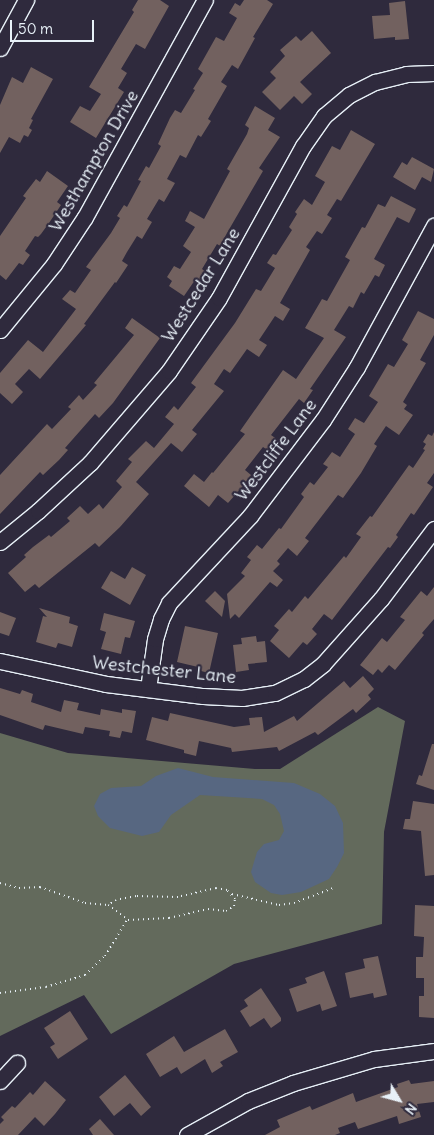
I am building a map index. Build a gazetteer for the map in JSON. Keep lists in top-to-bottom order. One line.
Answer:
{"streets":{"street":["Westhampton Drive","Westcedar Lane","Westcliffe Lane","Westchester Lane"]},"crossings":[["Westcliffe Lane","Westchester Lane"]],"scale_bar":"50 m","north":"bottom right"}
